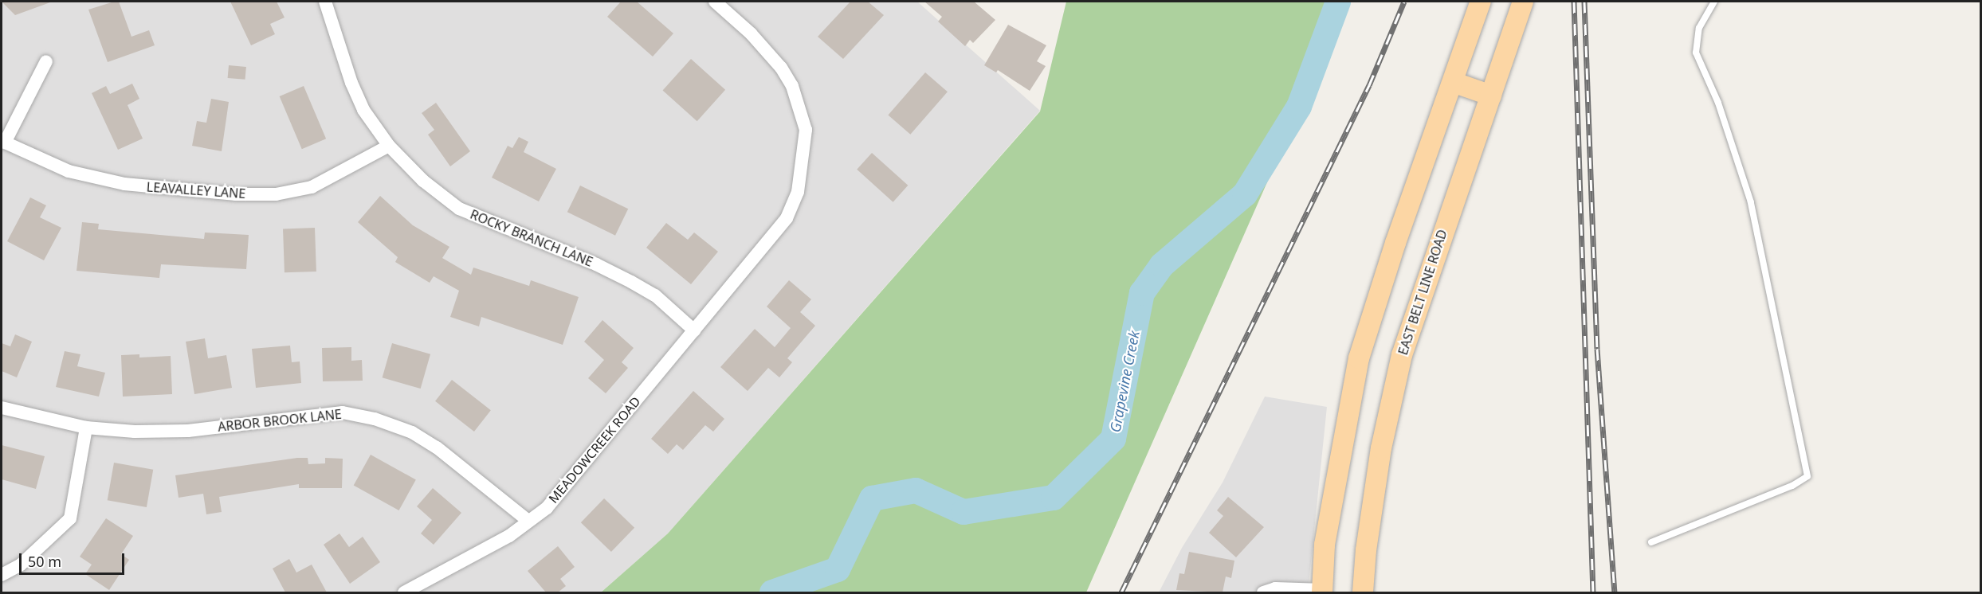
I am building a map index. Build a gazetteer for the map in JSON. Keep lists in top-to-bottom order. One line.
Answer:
{"streets":{"main road":["EAST BELT LINE ROAD"],"street":["LEAVALLEY LANE","ROCKY BRANCH LANE","ARBOR BROOK LANE","MEADOWCREEK ROAD"]},"crossings":[["LEAVALLEY LANE","ROCKY BRANCH LANE"],["ROCKY BRANCH LANE","MEADOWCREEK ROAD"],["ARBOR BROOK LANE","MEADOWCREEK ROAD"]],"water":["Grapevine Creek"],"scale_bar":"50 m"}
